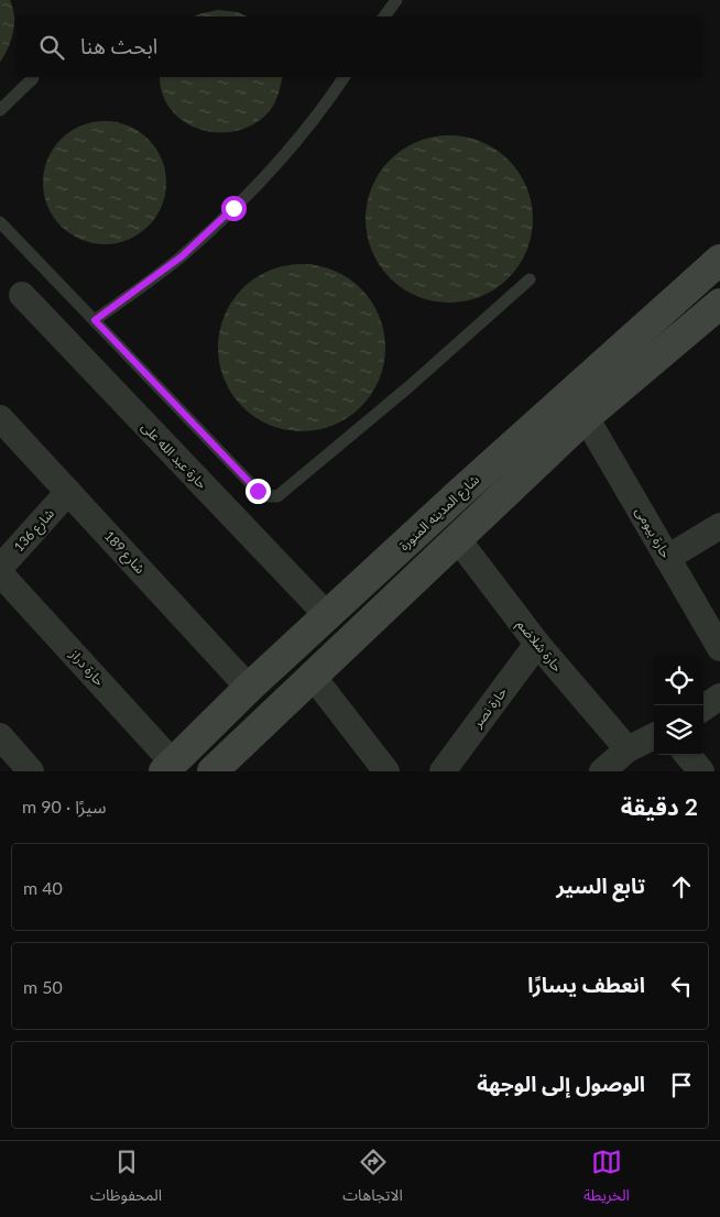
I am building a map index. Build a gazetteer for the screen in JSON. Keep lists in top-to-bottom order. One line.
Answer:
{"streets":{"main road":["شارع المدينه المنورة"],"street":["حارة عبد الله على","شارع 136","حارة بيومى","شارع 189","حارة شلاضم","حارة دراز","حارة نصر"]},"crossings":[["حارة عبد الله على","شارع المدينه المنورة"],["شارع المدينه المنورة","شارع 189"],["شارع المدينه المنورة","حارة دراز"],["شارع 136","شارع 189"],["حارة شلاضم","حارة نصر"]],"page":{"search":"ابحث هنا","heading":["2 دقيقة","سيرًا · 90 m"],"list":[["تابع السير","40 m"],["انعطف يسارًا","50 m"],"الوصول إلى الوجهة"],"nav":["الخريطة","الاتجاهات","المحفوظات"]}}
